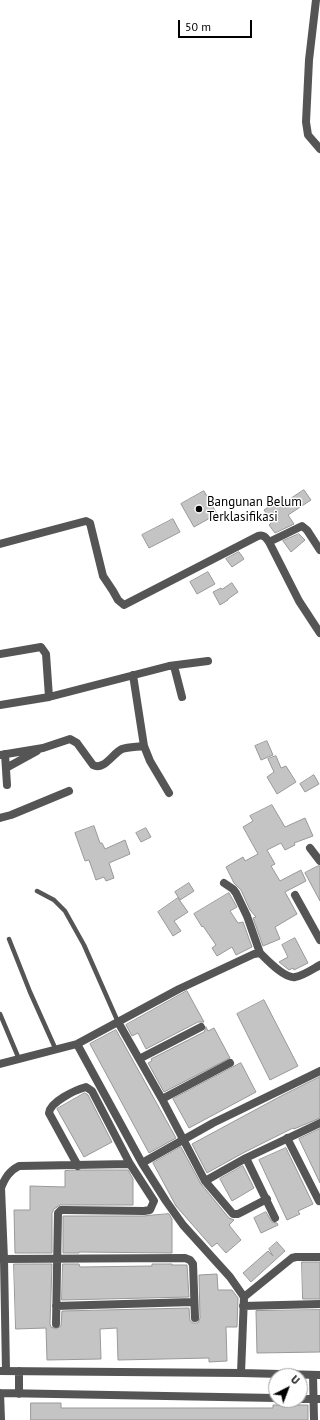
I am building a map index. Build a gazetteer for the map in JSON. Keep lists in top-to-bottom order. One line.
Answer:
{"places":["Bangunan Belum Terklasifikasi"],"scale_bar":"50 m","north":"top right"}
